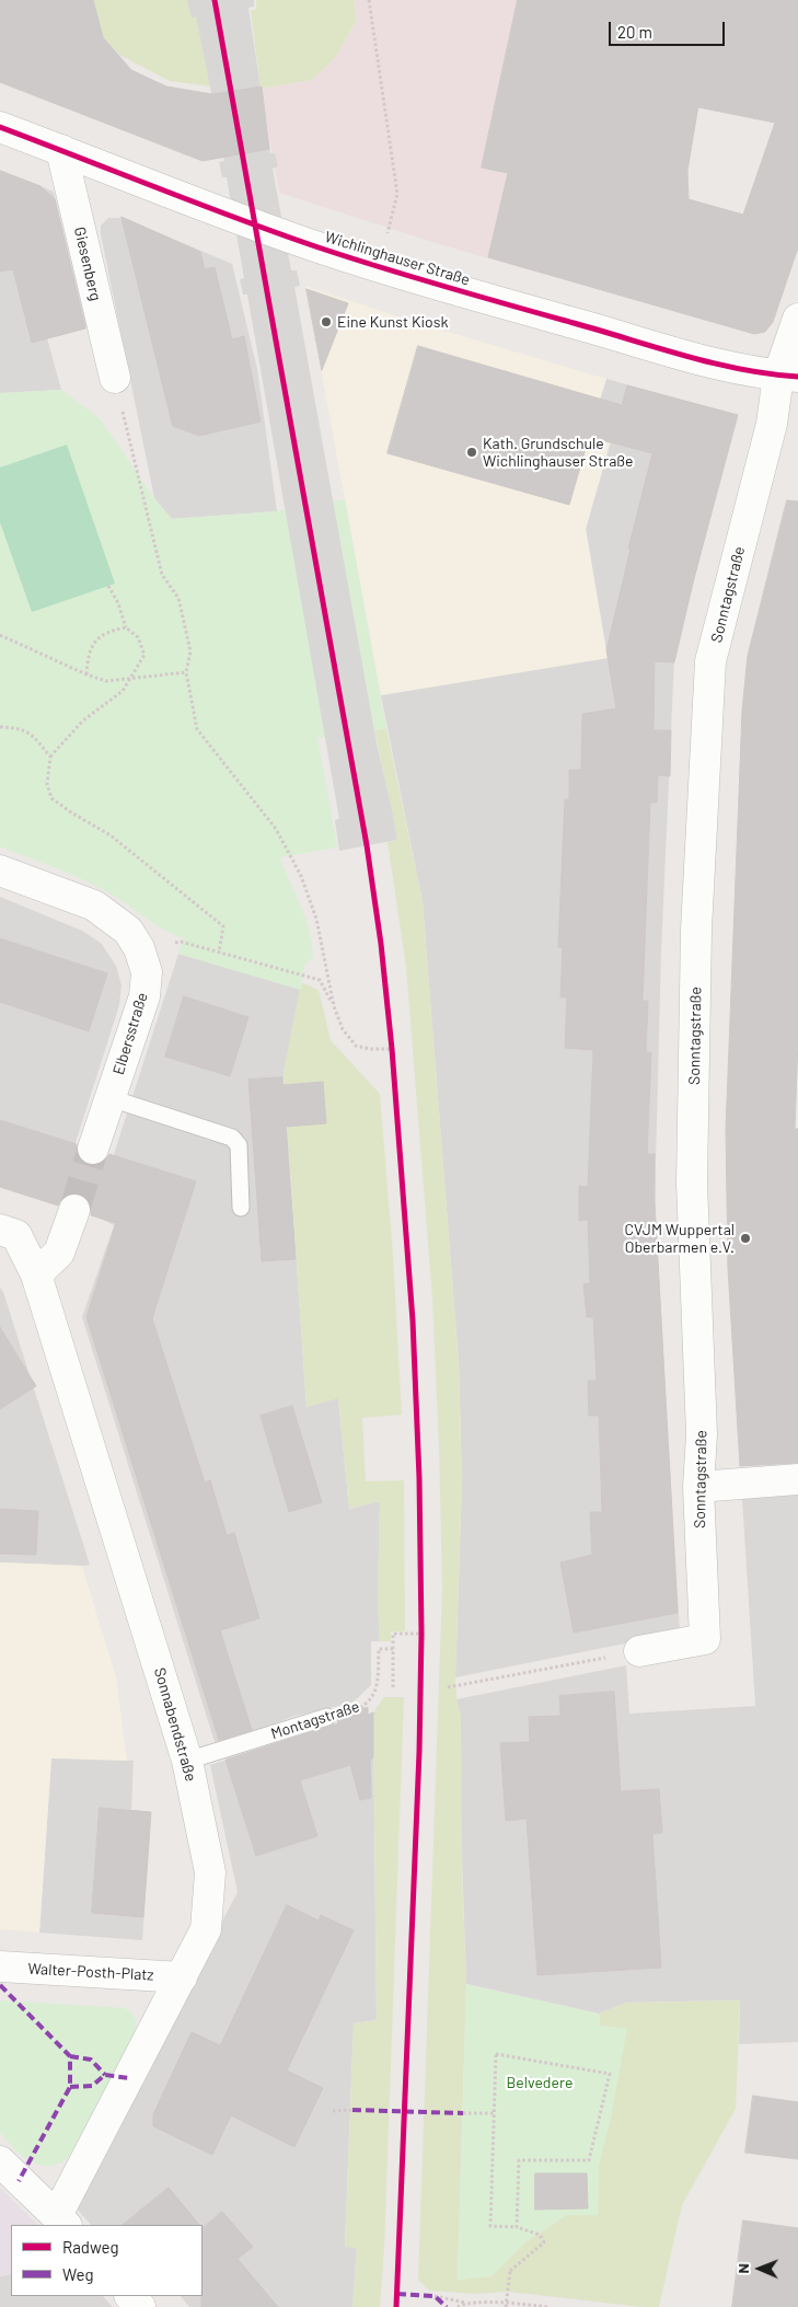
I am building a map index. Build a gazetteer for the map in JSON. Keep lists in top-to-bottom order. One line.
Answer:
{"streets":{"street":["Wichlinghauser Straße","Giesenberg","Sonntagstraße","Elbersstraße","Sonnabendstraße","Walter-Posth-Platz"],"lane":["Montagstraße"]},"crossings":[["Wichlinghauser Straße","Giesenberg"],["Wichlinghauser Straße","Sonntagstraße"],["Montagstraße","Sonnabendstraße"],["Sonnabendstraße","Walter-Posth-Platz"]],"parks":["Belvedere"],"places":["Eine Kunst Kiosk","Kath. Grundschule Wichlinghauser Straße","CVJM Wuppertal Oberbarmen e.V."],"legend":["Radweg","Weg"],"scale_bar":"20 m","north":"left"}
